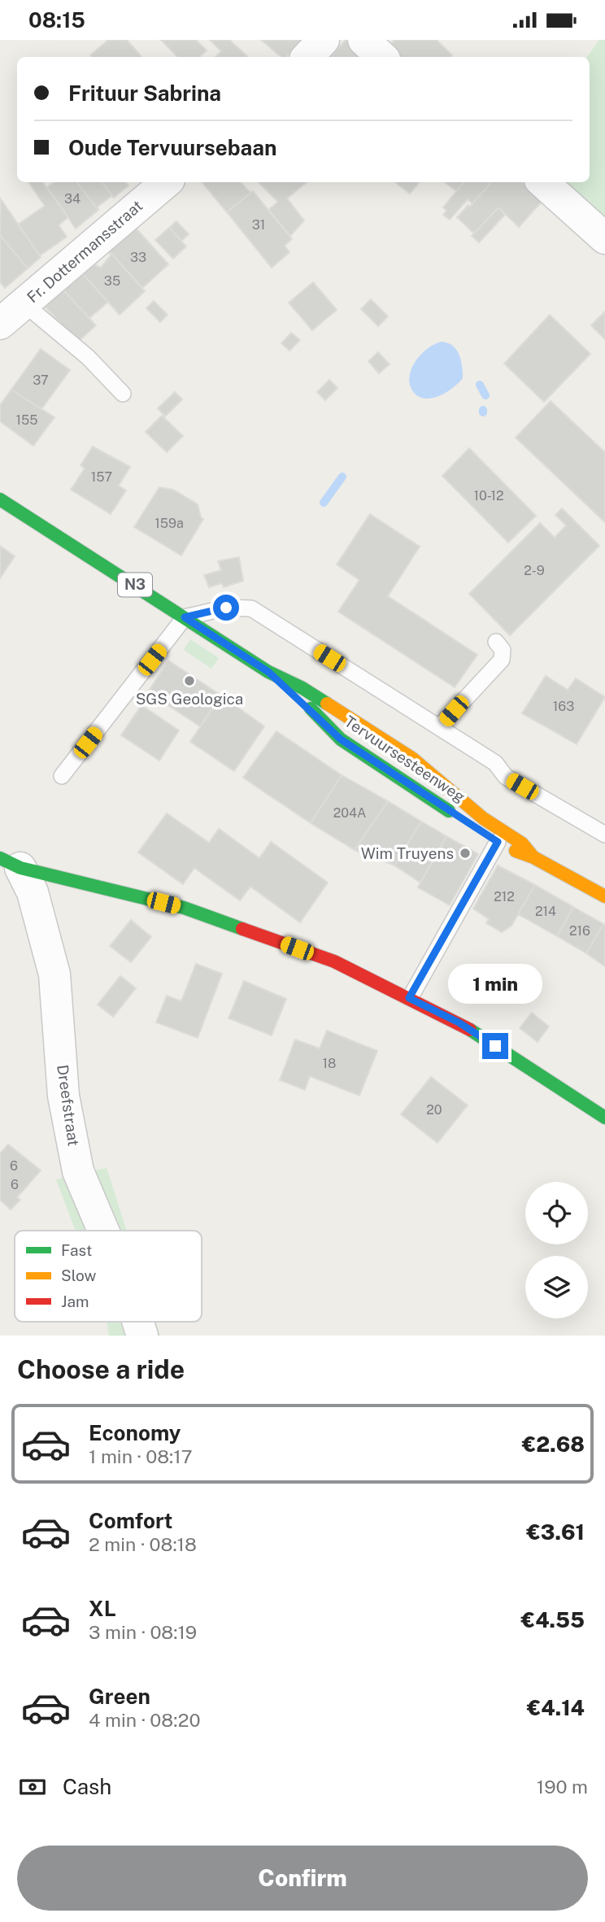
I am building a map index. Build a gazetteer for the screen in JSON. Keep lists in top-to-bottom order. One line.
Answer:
{"streets":{"main road":["N3","Tervuursesteenweg"],"street":["Fr. Dottermansstraat","Dreefstraat"]},"places":["SGS Geologica","Wim Truyens"],"house_numbers":["34","31","33","35","37","155","157","10-12","159a","2-9","163","204A","212","214","216","18","20","6","6"],"legend":["Fast","Slow","Jam"],"page":{"status":"08:15","banner":["Frituur Sabrina","Oude Tervuursebaan"],"bubble":"1 min","heading":"Choose a ride","list":[{"name":"Economy","note":"1 min · 08:17","value":"€2.68"},{"name":"Comfort","note":"2 min · 08:18","value":"€3.61"},{"name":"XL","note":"3 min · 08:19","value":"€4.55"},{"name":"Green","note":"4 min · 08:20","value":"€4.14"}],"pay":["Cash","190 m"],"buttons":"Confirm"}}
